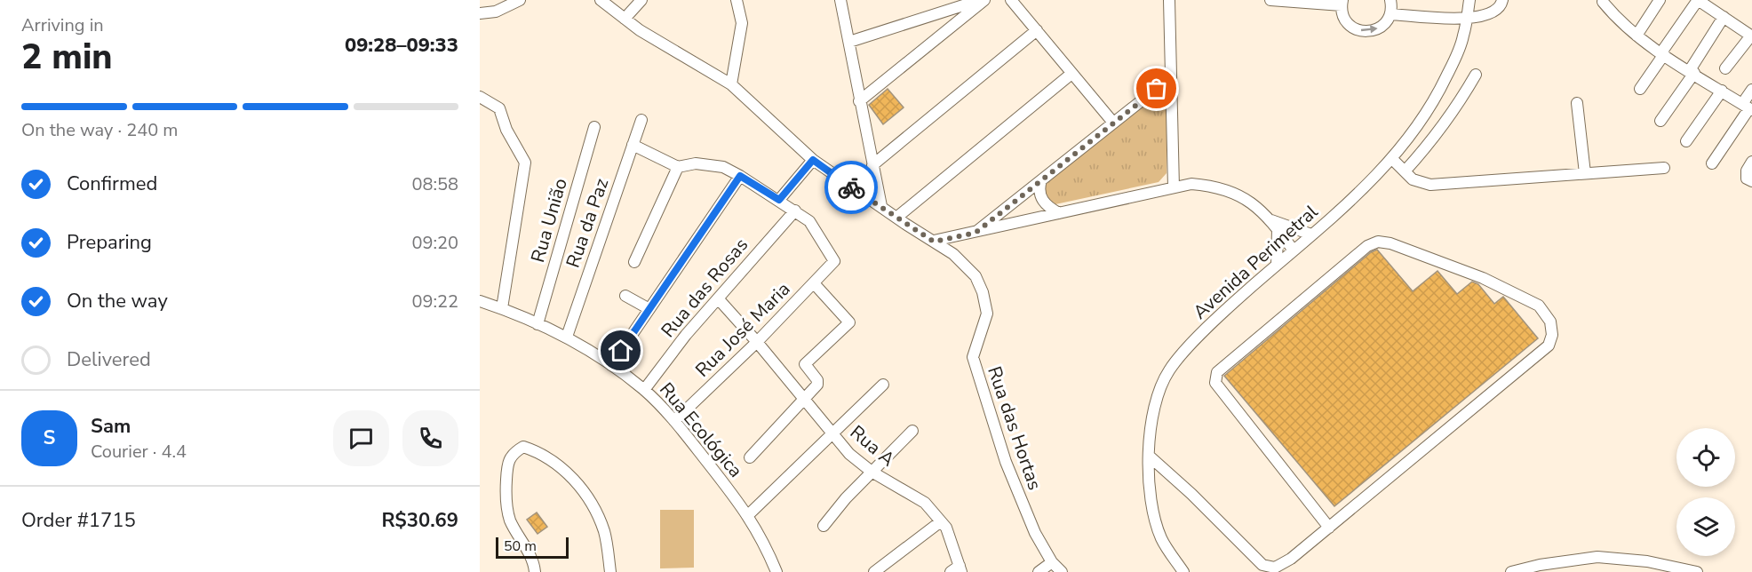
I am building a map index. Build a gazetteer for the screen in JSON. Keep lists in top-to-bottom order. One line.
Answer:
{"streets":{"street":["Rua União","Rua da Paz","Avenida Perimetral","Rua das Rosas","Rua José Maria","Rua das Hortas","Rua Ecológica","Rua A"]},"crossings":[["Rua União","Rua Ecológica"],["Rua da Paz","Rua Ecológica"],["Rua das Rosas","Rua José Maria"],["Rua das Rosas","Rua Ecológica"],["Rua das Rosas","Rua A"],["Rua José Maria","Rua Ecológica"],["Rua José Maria","Rua A"]],"scale_bar":"50 m","page":{"heading":["2 min","Arriving in","09:28–09:33"],"panel":["Sam","Courier · 4.4","Order #1715","R$30.69"],"bar":"On the way · 240 m","list":[["Confirmed","08:58"],["Preparing","09:20"],["On the way","09:22"],"Delivered"],"round":"S","scale":"50 m"}}
